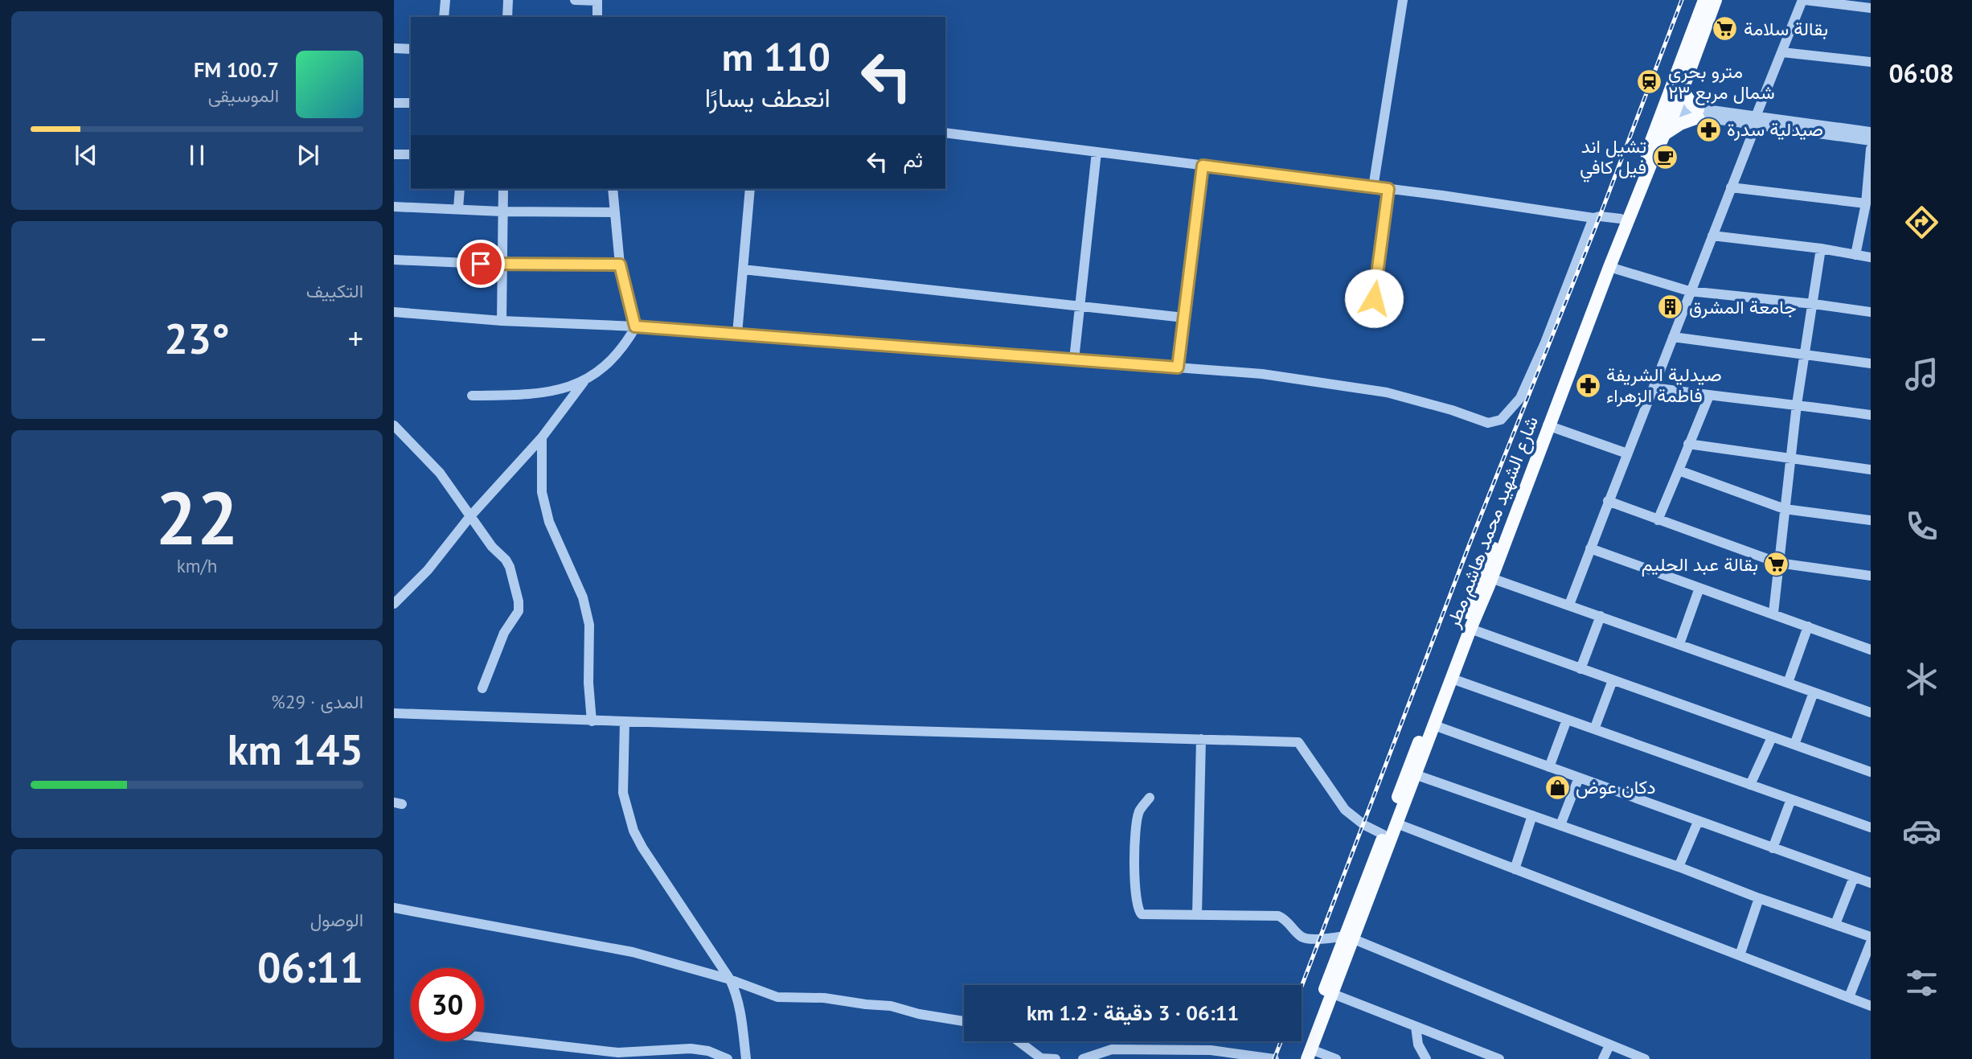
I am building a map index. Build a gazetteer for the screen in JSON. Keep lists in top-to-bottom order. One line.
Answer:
{"streets":{"main road":["شارع الشهيد محمد هاشم مطر"]},"places":{"supermarket":["بقالة سلامة","بقالة عبد الحليم"],"station":["مترو بحري شمال مربع ٢٣"],"pharmacy":["صيدلية سدرة","صيدلية الشريفة فاطمة الزهراء"],"cafe":["تشيل اند فيل كافي"],"building":["جامعة المشرق"],"shop":["دكان عوض"]},"page":{"tabs":"06:08","turn":["110 m","انعطف يسارًا"],"song":["100.7 FM","الموسيقى"],"then":"ثم","tile":["التكييف",["22","km/h"],["المدى · 29%","145 km"],["الوصول","06:11"]],"heat":["−","23°","+"],"limit":"30","trip":"06:11 · 3 دقيقة · 1.2 km"}}
